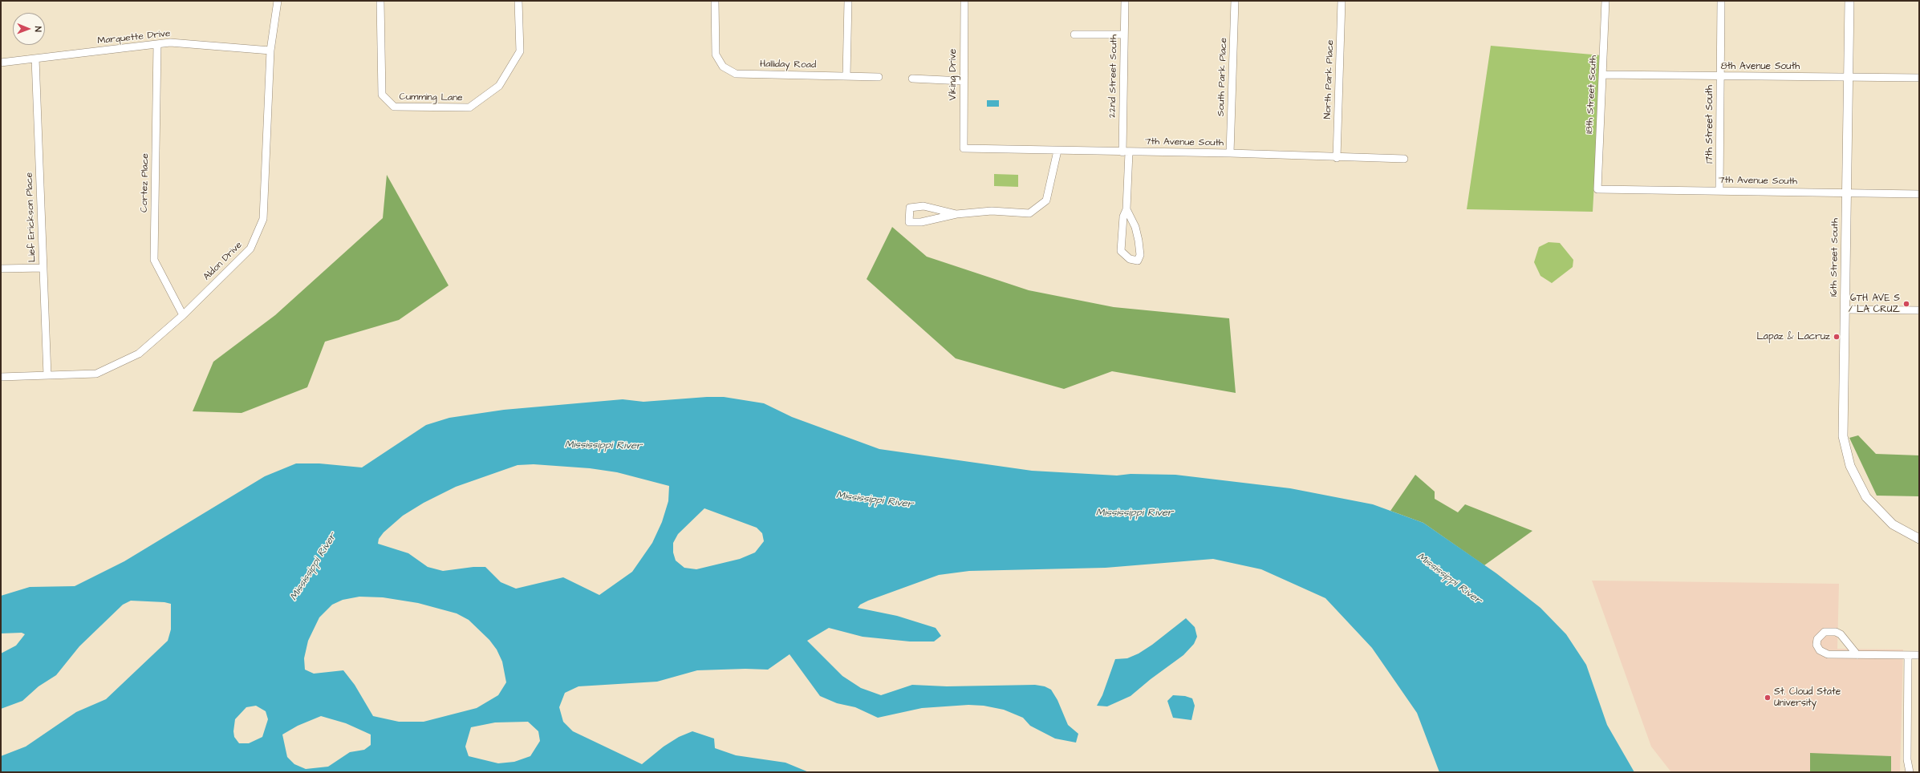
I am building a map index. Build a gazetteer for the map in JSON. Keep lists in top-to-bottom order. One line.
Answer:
{"streets":{"street":["Marquette Drive","Halliday Road","8th Avenue South","Viking Drive","22nd Street South","South Park Place","North Park Place","18th Street South","Cumming Lane","17th Street South","7th Avenue South","Cortez Place","Lief Erickson Place","16th Street South","Aldon Drive"]},"crossings":[["Marquette Drive","Cortez Place"],["Marquette Drive","Lief Erickson Place"],["Marquette Drive","Aldon Drive"],["8th Avenue South","18th Street South"],["8th Avenue South","17th Street South"],["8th Avenue South","16th Street South"],["Viking Drive","7th Avenue South"],["22nd Street South","7th Avenue South"],["South Park Place","7th Avenue South"],["North Park Place","7th Avenue South"],["18th Street South","7th Avenue South"],["17th Street South","7th Avenue South"],["7th Avenue South","16th Street South"],["Cortez Place","Aldon Drive"],["Lief Erickson Place","Aldon Drive"]],"water":["Mississippi River"],"places":["6TH AVE S / LA CRUZ","Lapaz & Lacruz","St. Cloud State University"],"north":"right"}
